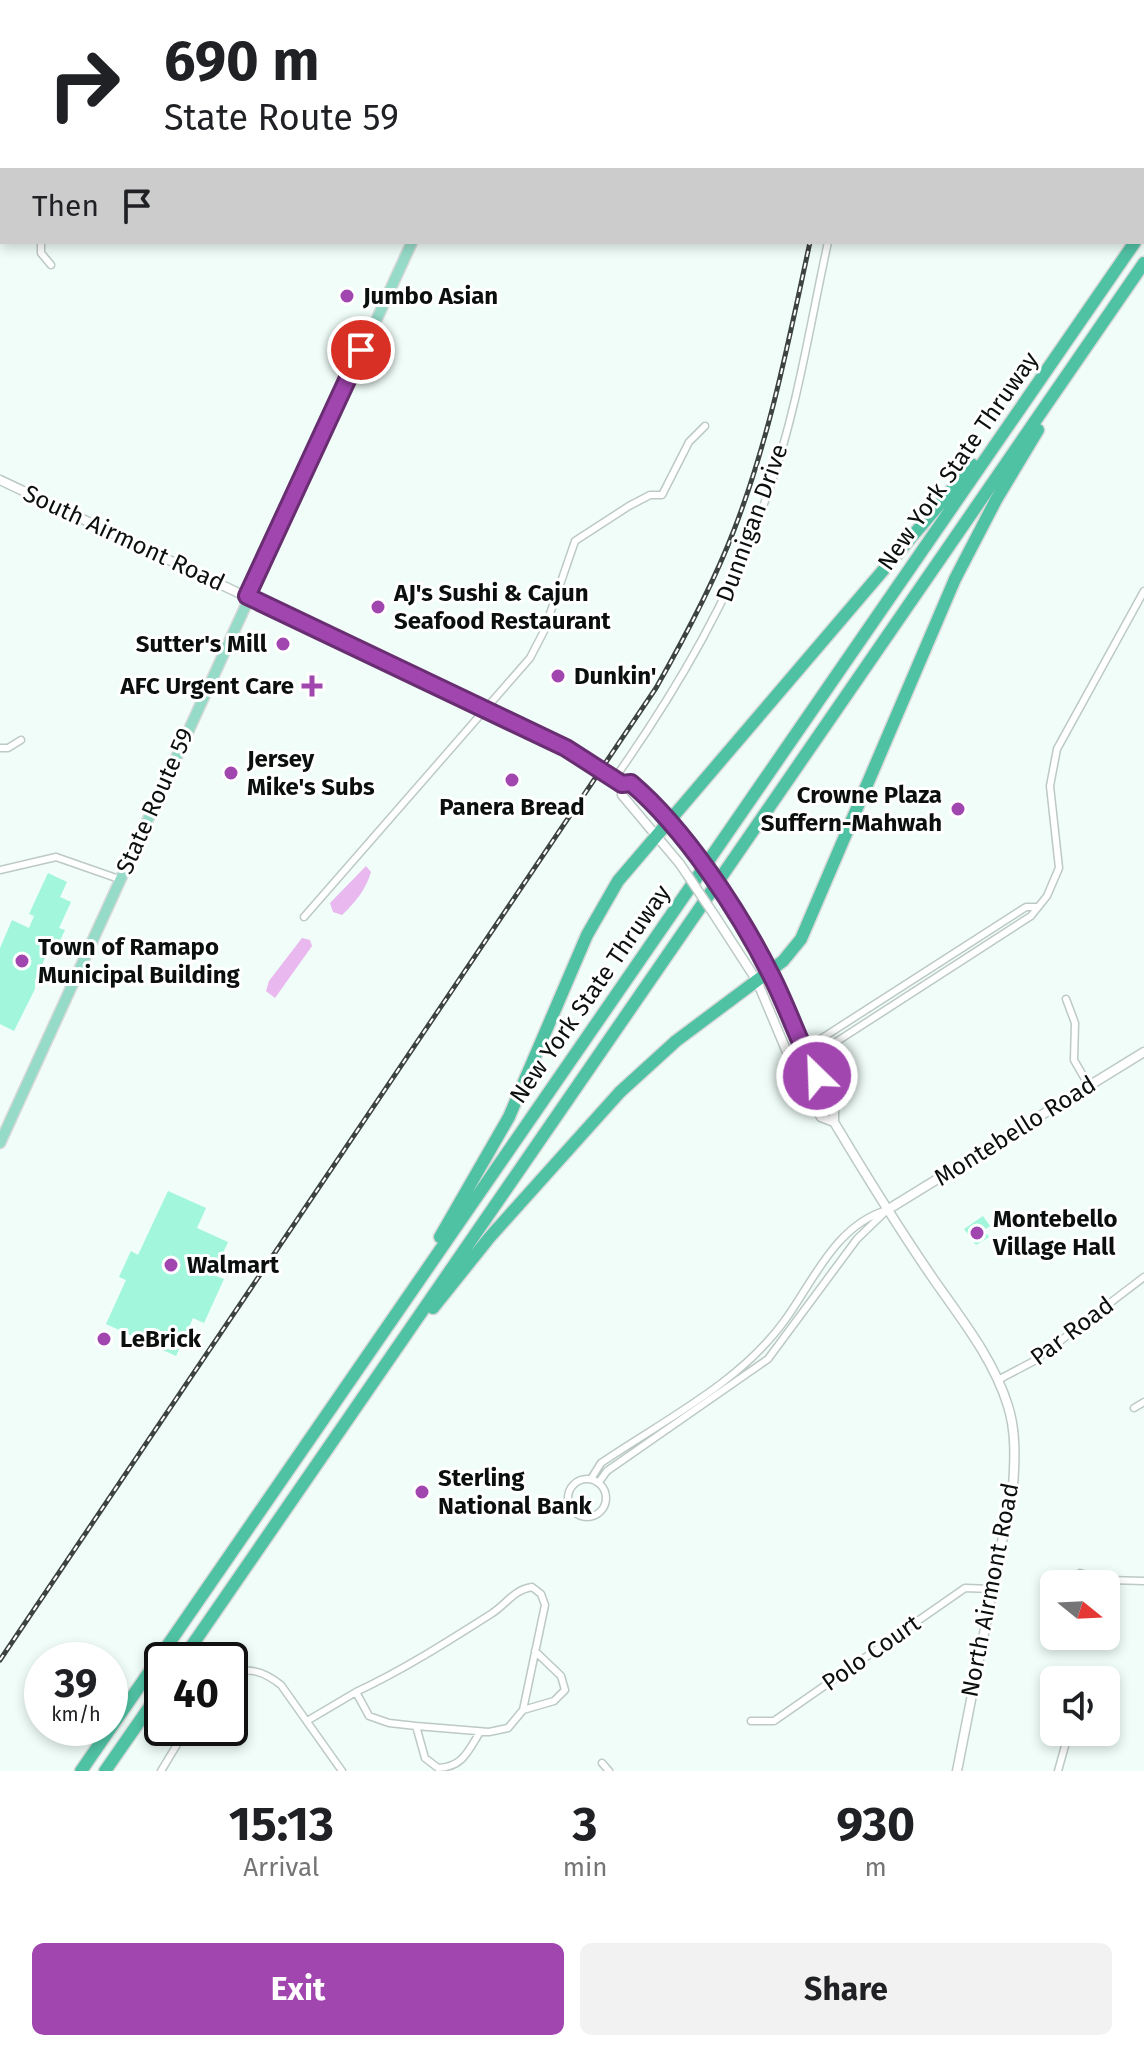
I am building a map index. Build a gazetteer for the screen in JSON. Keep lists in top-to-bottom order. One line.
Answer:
{"streets":{"highway":["New York State Thruway"],"main road":["State Route 59"],"street":["Dunnigan Drive","South Airmont Road","Montebello Road","Par Road","North Airmont Road","Polo Court"]},"crossings":[["Dunnigan Drive","North Airmont Road"],["South Airmont Road","State Route 59"],["South Airmont Road","North Airmont Road"],["State Route 59","North Airmont Road"],["Montebello Road","North Airmont Road"],["Par Road","North Airmont Road"],["North Airmont Road","Polo Court"]],"places":{"other":["Jumbo Asian","AJ's Sushi & Cajun Seafood Restaurant","Sutter's Mill","Dunkin'","Jersey Mike's Subs","Panera Bread","Crowne Plaza Suffern-Mahwah","Town of Ramapo Municipal Building","Montebello Village Hall","Walmart","LeBrick","Sterling National Bank"],"health":["AFC Urgent Care"]},"north":"right","page":{"turn":["690 m","State Route 59"],"then":"Then","speed":"39 km/h","limit":"40","eta":["15:13","Arrival","3","min","930","m"],"buttons":["Exit","Share"]}}
